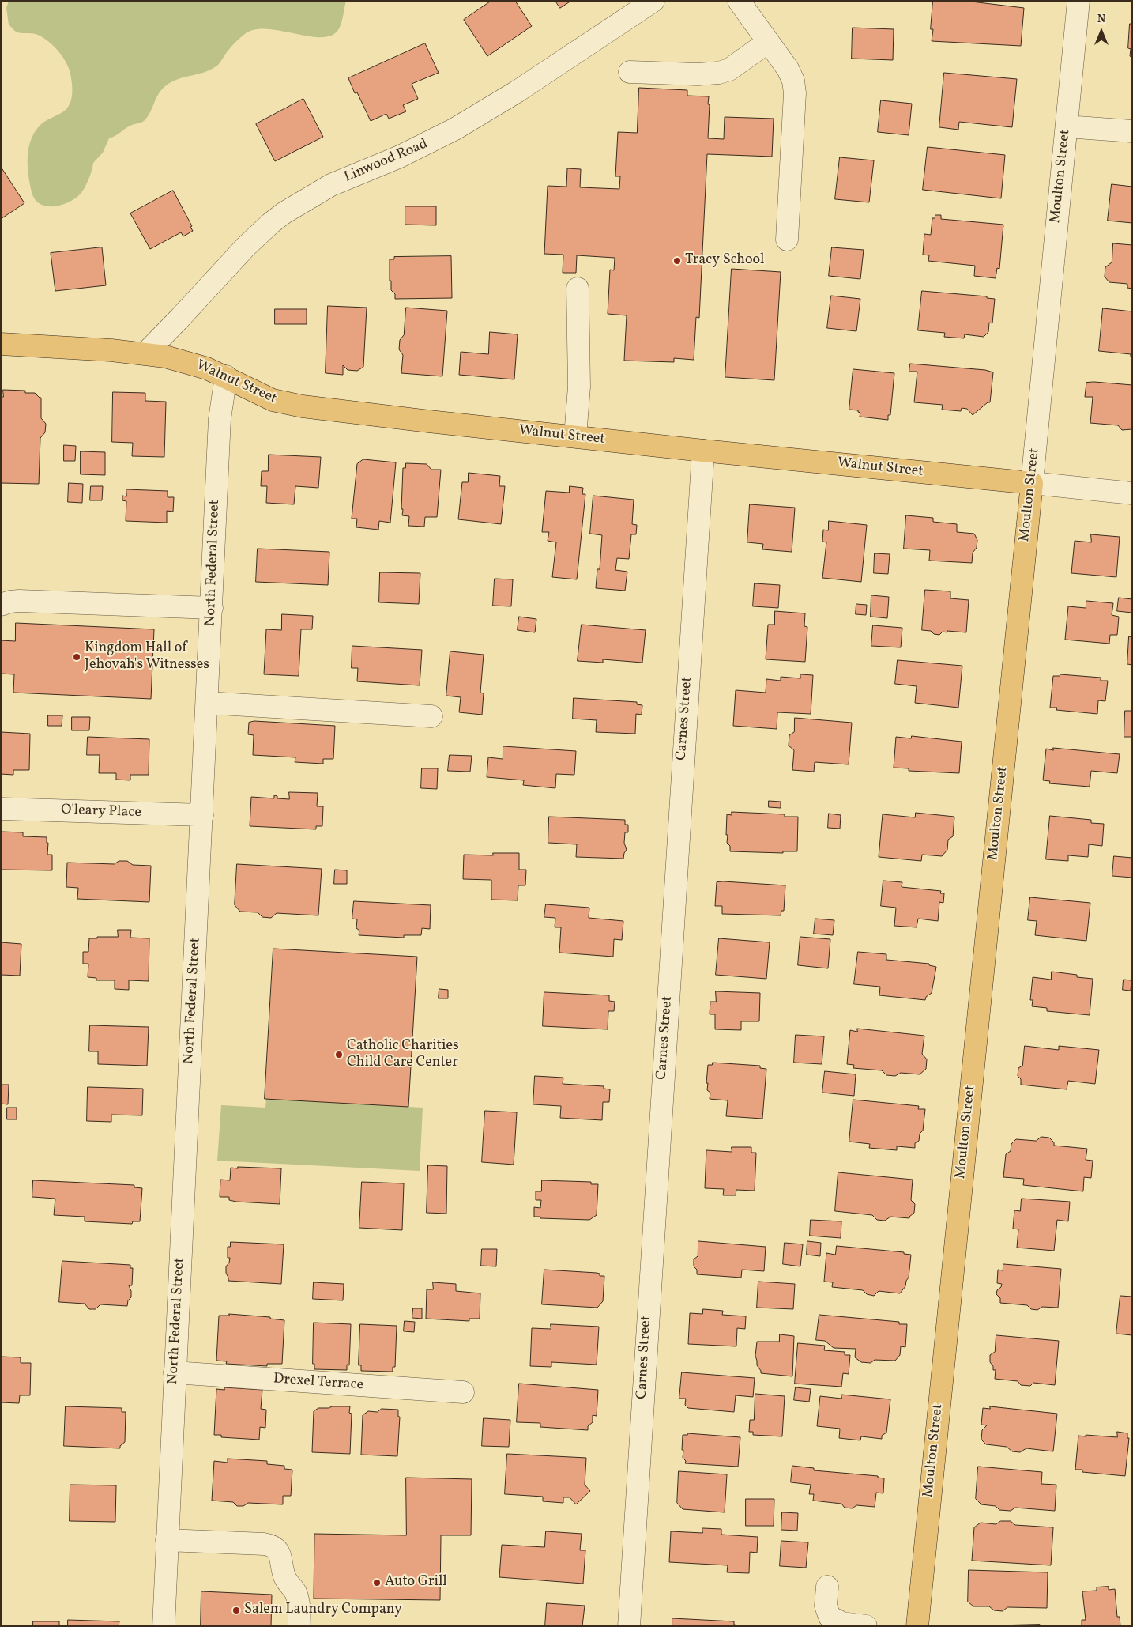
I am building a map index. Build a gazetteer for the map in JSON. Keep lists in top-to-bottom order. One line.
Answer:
{"streets":{"main road":["Moulton Street","Walnut Street"],"street":["Linwood Road","North Federal Street","Carnes Street","O'leary Place","Drexel Terrace"]},"crossings":[["Linwood Road","Walnut Street"],["Moulton Street","Walnut Street"],["Walnut Street","North Federal Street"],["Walnut Street","Carnes Street"],["North Federal Street","O'leary Place"],["North Federal Street","Drexel Terrace"]],"places":["Tracy School","Kingdom Hall of Jehovah's Witnesses","Catholic Charities Child Care Center","Auto Grill","Salem Laundry Company"],"north":"top"}
